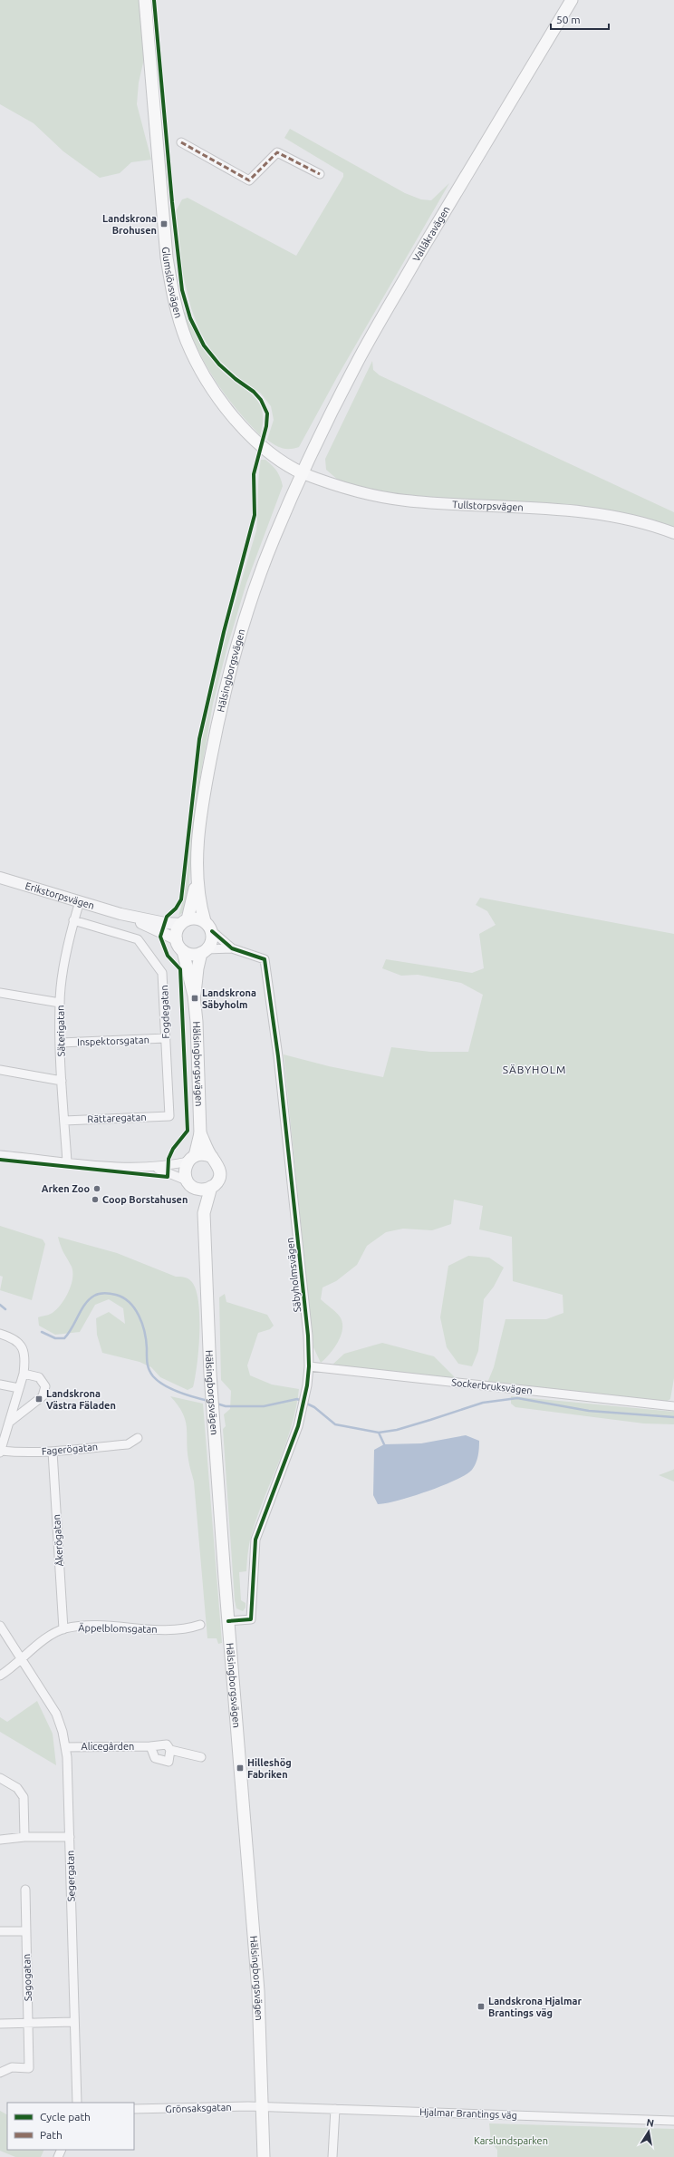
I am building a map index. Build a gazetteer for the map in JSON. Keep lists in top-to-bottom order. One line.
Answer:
{"streets":{"main road":["Vallåkravägen","Glumslövsvägen","Hälsingborgsvägen"],"street":["Tullstorpsvägen","Erikstorpsvägen","Fogdegatan","Säterigatan","Inspektorsgatan","Rättaregatan","Säbyholmsvägen","Sockerbruksvägen","Fagerögatan","Åkerögatan","Äppelblomsgatan","Alicegården","Segergatan","Sagogatan","Grönsaksgatan","Hjalmar Brantings väg"]},"crossings":[["Vallåkravägen","Glumslövsvägen"],["Vallåkravägen","Tullstorpsvägen"],["Vallåkravägen","Hälsingborgsvägen"],["Glumslövsvägen","Tullstorpsvägen"],["Glumslövsvägen","Hälsingborgsvägen"],["Tullstorpsvägen","Hälsingborgsvägen"],["Hälsingborgsvägen","Erikstorpsvägen"],["Hälsingborgsvägen","Säbyholmsvägen"],["Hälsingborgsvägen","Grönsaksgatan"],["Hälsingborgsvägen","Hjalmar Brantings väg"],["Erikstorpsvägen","Säterigatan"],["Erikstorpsvägen","Säbyholmsvägen"],["Fogdegatan","Säterigatan"],["Fogdegatan","Inspektorsgatan"],["Fogdegatan","Rättaregatan"],["Säterigatan","Inspektorsgatan"],["Säterigatan","Rättaregatan"],["Säbyholmsvägen","Sockerbruksvägen"],["Fagerögatan","Åkerögatan"],["Åkerögatan","Äppelblomsgatan"],["Äppelblomsgatan","Segergatan"],["Alicegården","Segergatan"],["Grönsaksgatan","Hjalmar Brantings väg"]],"districts":["SÄBYHOLM"],"parks":["Karslundsparken"],"places":{"transit":["Landskrona Brohusen","Landskrona Säbyholm","Landskrona Västra Fäladen","Hilleshög Fabriken","Landskrona Hjalmar Brantings väg"],"other":["Arken Zoo","Coop Borstahusen"]},"legend":["Cycle path","Path"],"scale_bar":"50 m","north":"top"}
